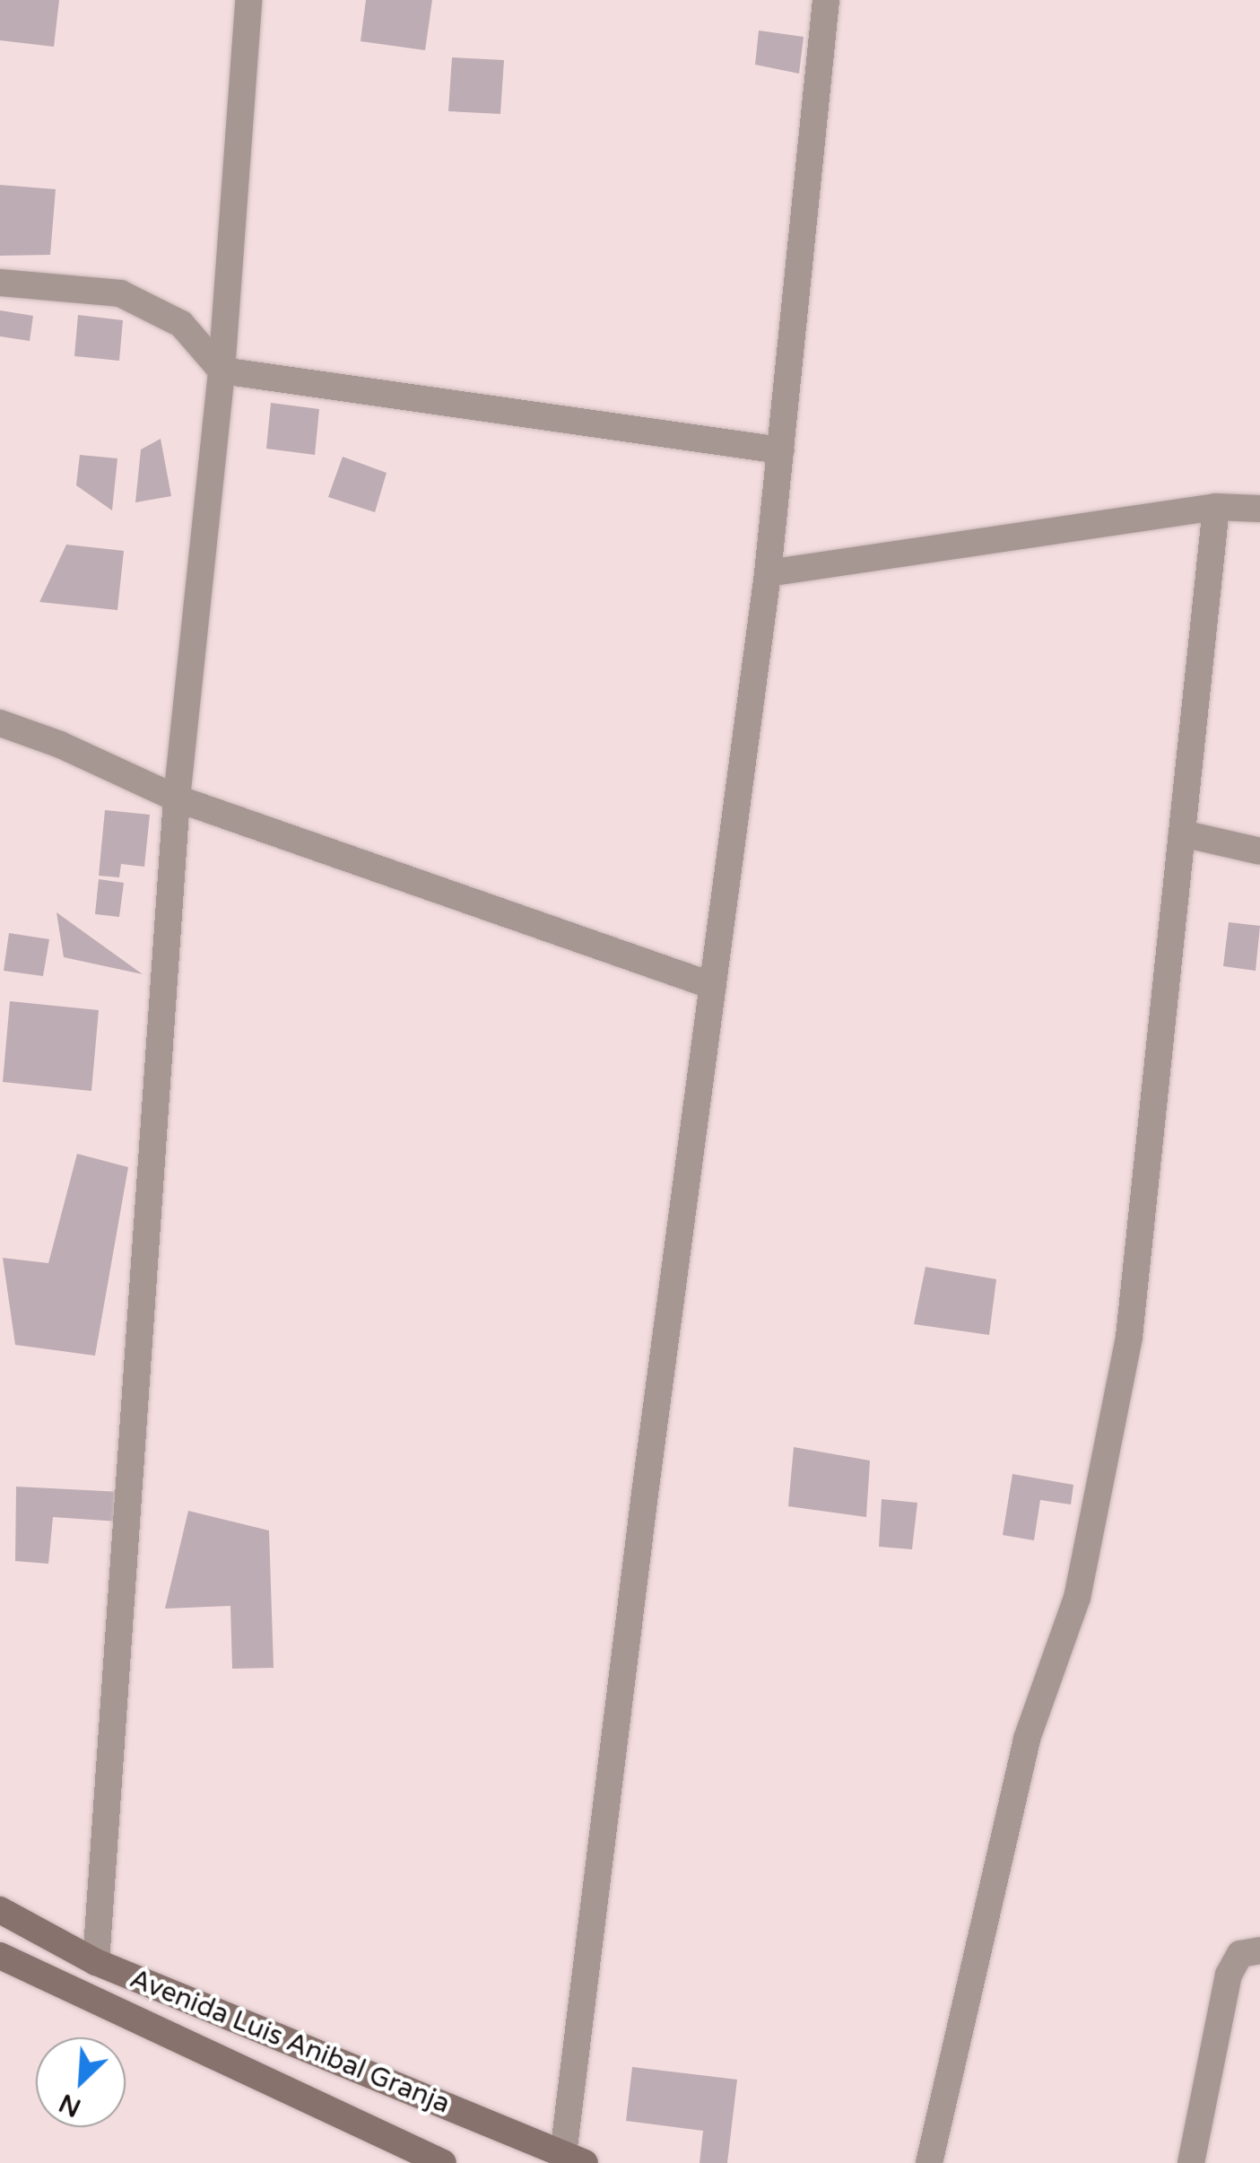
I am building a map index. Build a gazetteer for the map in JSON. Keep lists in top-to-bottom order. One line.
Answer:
{"streets":{"main road":["Avenida Luis Anibal Granja"]},"north":"bottom left"}
